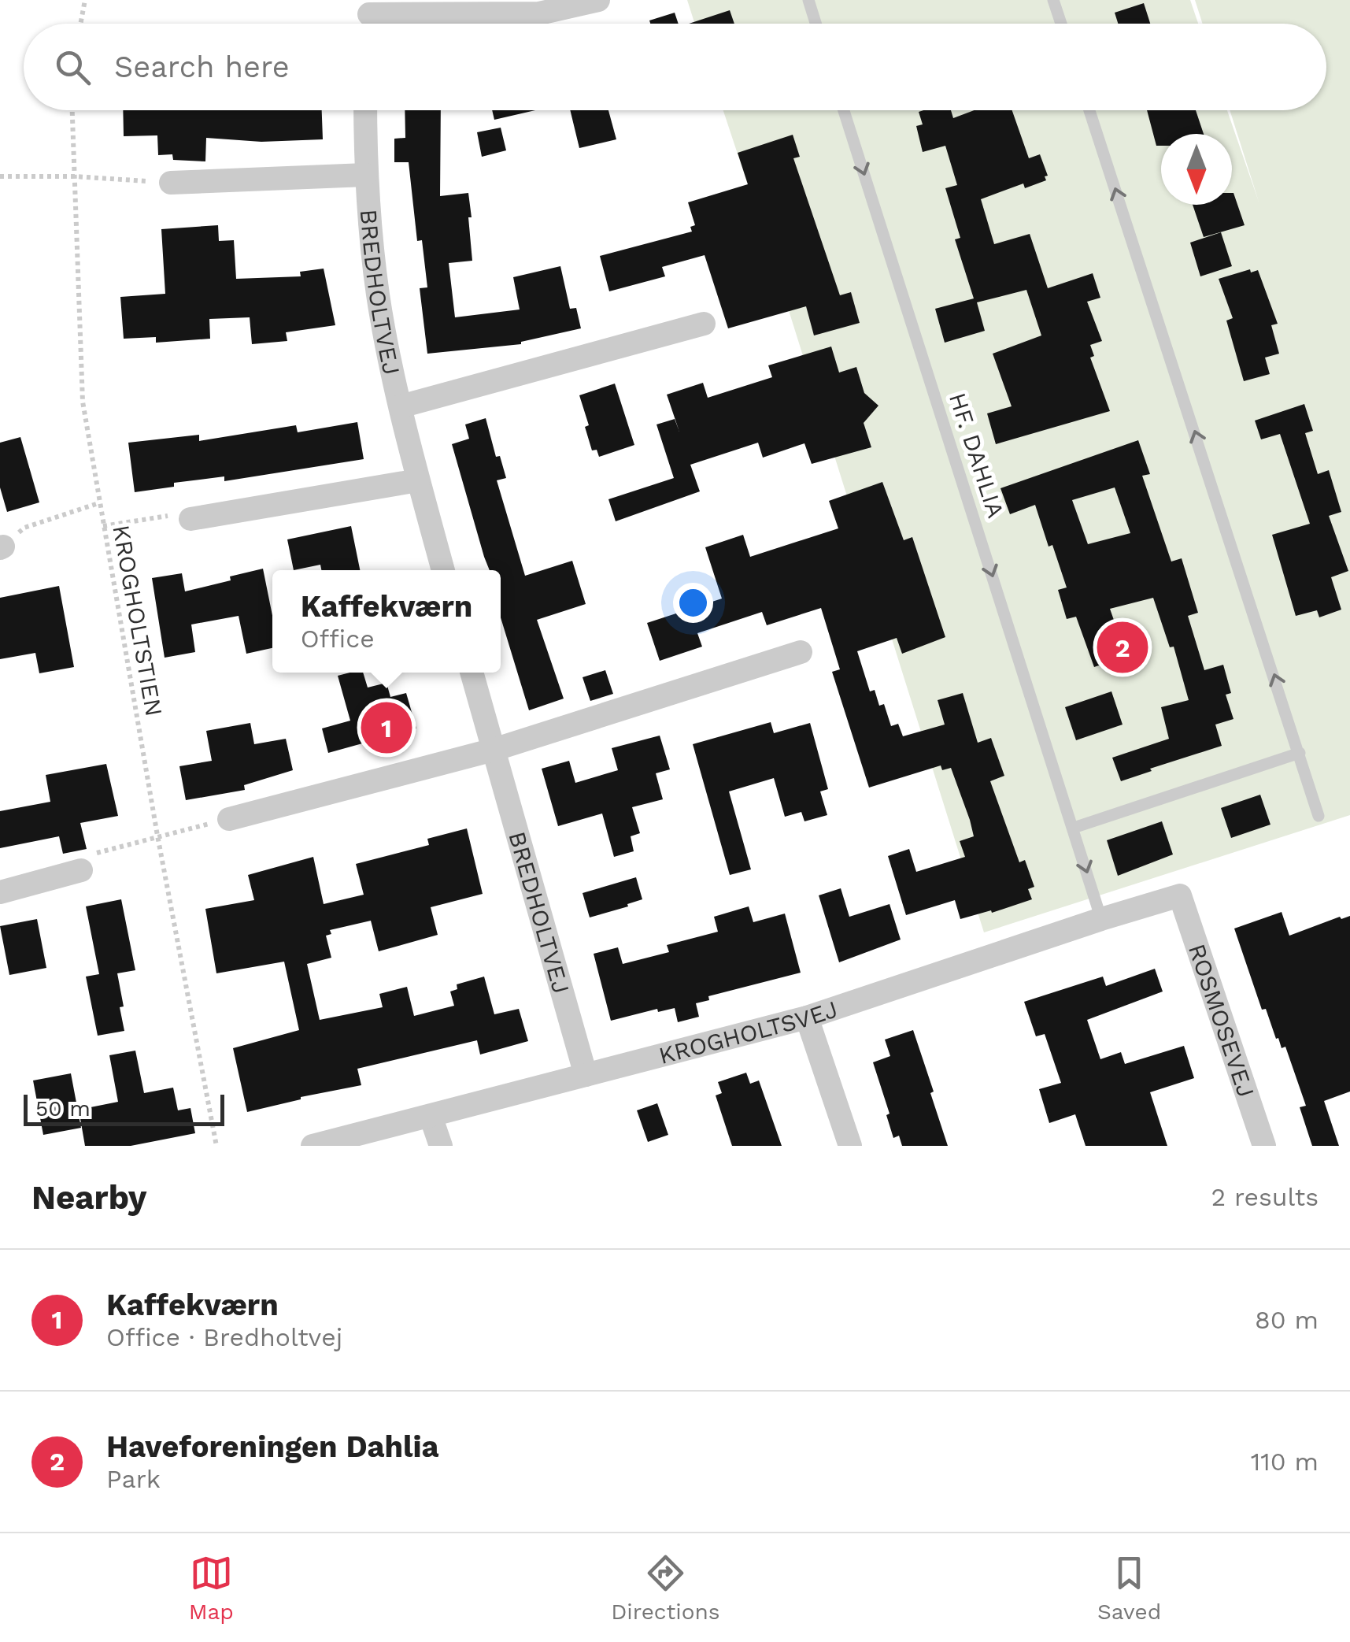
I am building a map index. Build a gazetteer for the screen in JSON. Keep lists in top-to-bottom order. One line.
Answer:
{"streets":{"street":["BREDHOLTVEJ","ROSMOSEVEJ","KROGHOLTSVEJ"],"lane":["HF. DAHLIA"],"path":["KROGHOLTSTIEN"]},"crossings":[["BREDHOLTVEJ","KROGHOLTSVEJ"],["HF. DAHLIA","KROGHOLTSVEJ"],["ROSMOSEVEJ","KROGHOLTSVEJ"]],"one_way":["HF. DAHLIA"],"scale_bar":"50 m","north":"bottom","page":{"search":"Search here","popup":["Kaffekværn","Office"],"pins":["2","1"],"scale":"50 m","heading":["Nearby","2 results"],"list":[{"mark":"1","name":"Kaffekværn","note":"Office · Bredholtvej","value":"80 m"},{"mark":"2","name":"Haveforeningen Dahlia","note":"Park","value":"110 m"}],"nav":["Map","Directions","Saved"]}}
